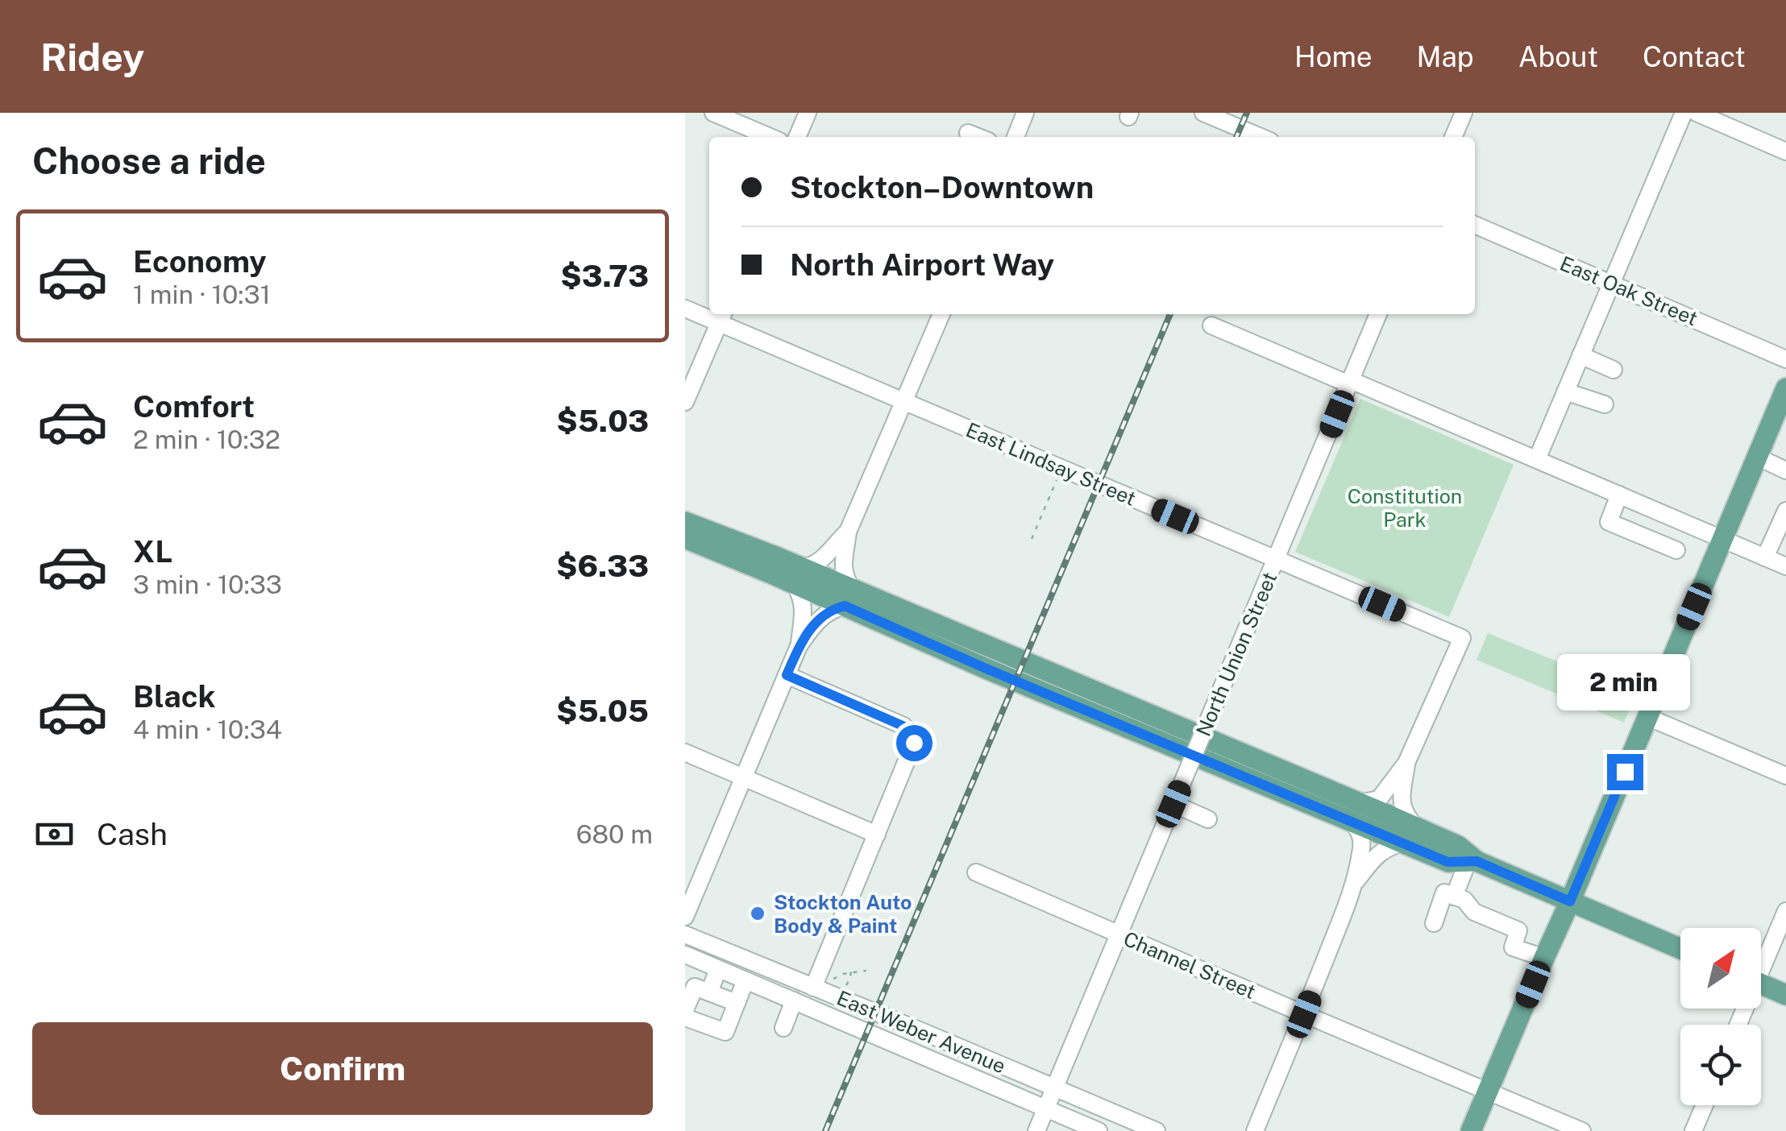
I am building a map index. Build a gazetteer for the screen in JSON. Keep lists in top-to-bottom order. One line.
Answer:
{"streets":{"street":["East Oak Street","East Lindsay Street","North Union Street","Channel Street","East Weber Avenue"]},"crossings":[["East Lindsay Street","North Union Street"],["North Union Street","Channel Street"],["North Union Street","East Weber Avenue"]],"parks":["Constitution Park"],"places":["Stockton Auto Body & Paint"],"north":"top right","page":{"header":"Ridey","nav":["Home","Map","About","Contact"],"heading":"Choose a ride","banner":["Stockton–Downtown","North Airport Way"],"list":[{"name":"Economy","note":"1 min · 10:31","value":"$3.73"},{"name":"Comfort","note":"2 min · 10:32","value":"$5.03"},{"name":"XL","note":"3 min · 10:33","value":"$6.33"},{"name":"Black","note":"4 min · 10:34","value":"$5.05"}],"bubble":"2 min","pay":["Cash","680 m"],"buttons":"Confirm"}}
